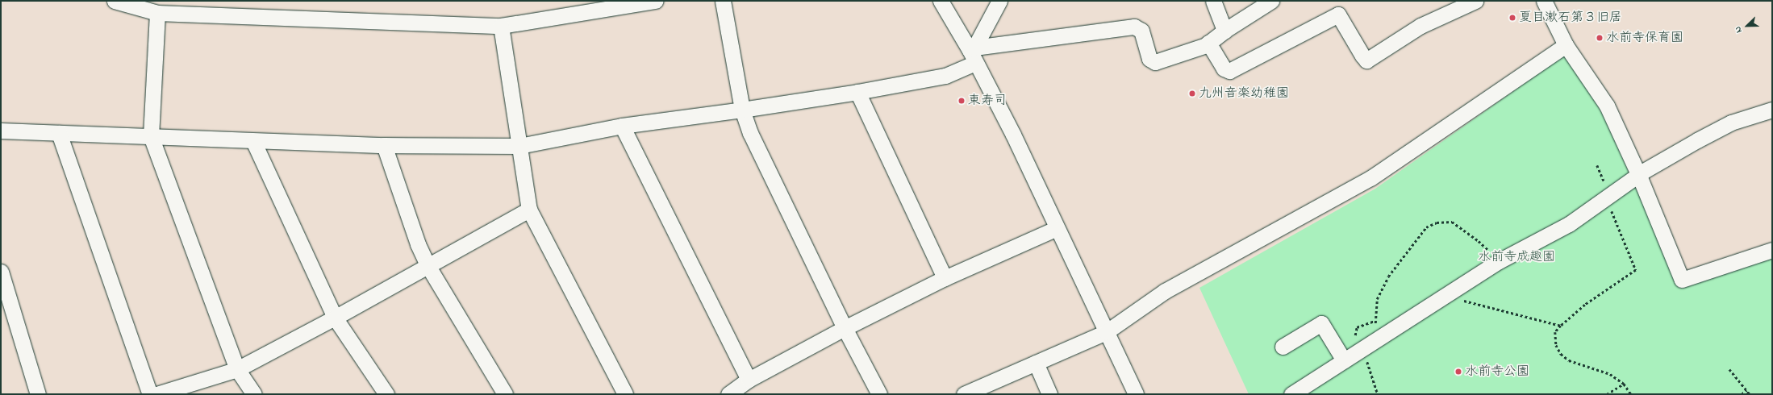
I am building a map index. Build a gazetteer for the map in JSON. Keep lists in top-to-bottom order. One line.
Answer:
{"parks":["水前寺成趣園"],"places":["夏目漱石第３旧居","水前寺保育園","九州音楽幼稚園","東寿司","水前寺公園"],"north":"bottom left"}
